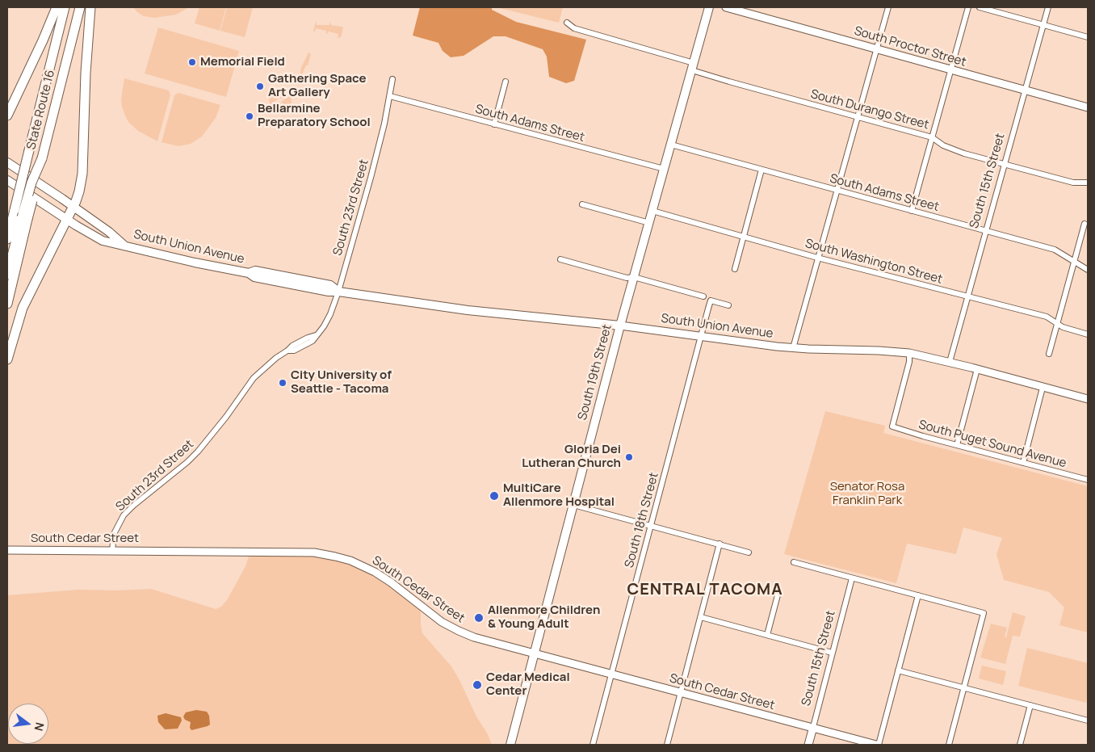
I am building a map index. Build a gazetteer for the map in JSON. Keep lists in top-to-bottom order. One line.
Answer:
{"streets":{"highway":["State Route 16"],"main road":["South Proctor Street","South 15th Street","South Union Avenue","South 19th Street","South Cedar Street"],"street":["South Durango Street","South Adams Street","South 23rd Street","South Washington Street","South Puget Sound Avenue","South 18th Street"]},"crossings":[["South Proctor Street","South 15th Street"],["South Durango Street","South 15th Street"],["South Durango Street","South 19th Street"],["South Adams Street","South 15th Street"],["South Adams Street","South 23rd Street"],["South Adams Street","South 19th Street"],["South 15th Street","South Union Avenue"],["South 15th Street","South Washington Street"],["South 15th Street","South Cedar Street"],["South 23rd Street","South Union Avenue"],["South 23rd Street","South Cedar Street"],["South Union Avenue","South 19th Street"],["South Union Avenue","South Puget Sound Avenue"],["South Union Avenue","South 18th Street"],["South Washington Street","South 19th Street"],["South 19th Street","South Cedar Street"],["South 18th Street","South Cedar Street"]],"districts":["CENTRAL TACOMA"],"parks":["Senator Rosa Franklin Park"],"places":["Memorial Field","Gathering Space Art Gallery","Bellarmine Preparatory School","City University of Seattle - Tacoma","Gloria Dei Lutheran Church","MultiCare Allenmore Hospital","Allenmore Children & Young Adult","Cedar Medical Center"],"north":"right"}
